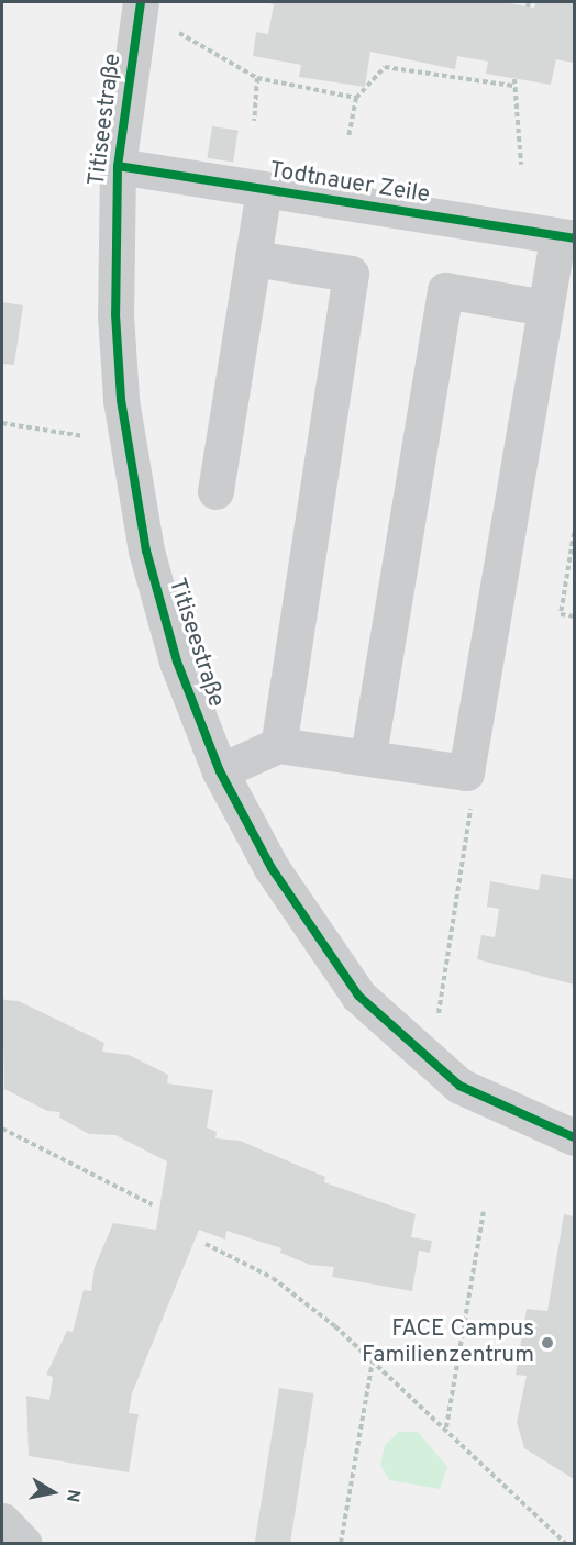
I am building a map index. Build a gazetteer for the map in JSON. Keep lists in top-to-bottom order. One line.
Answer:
{"streets":{"street":["Titiseestraße","Todtnauer Zeile"]},"crossings":[["Titiseestraße","Todtnauer Zeile"]],"places":["FACE Campus Familienzentrum"],"north":"right"}
